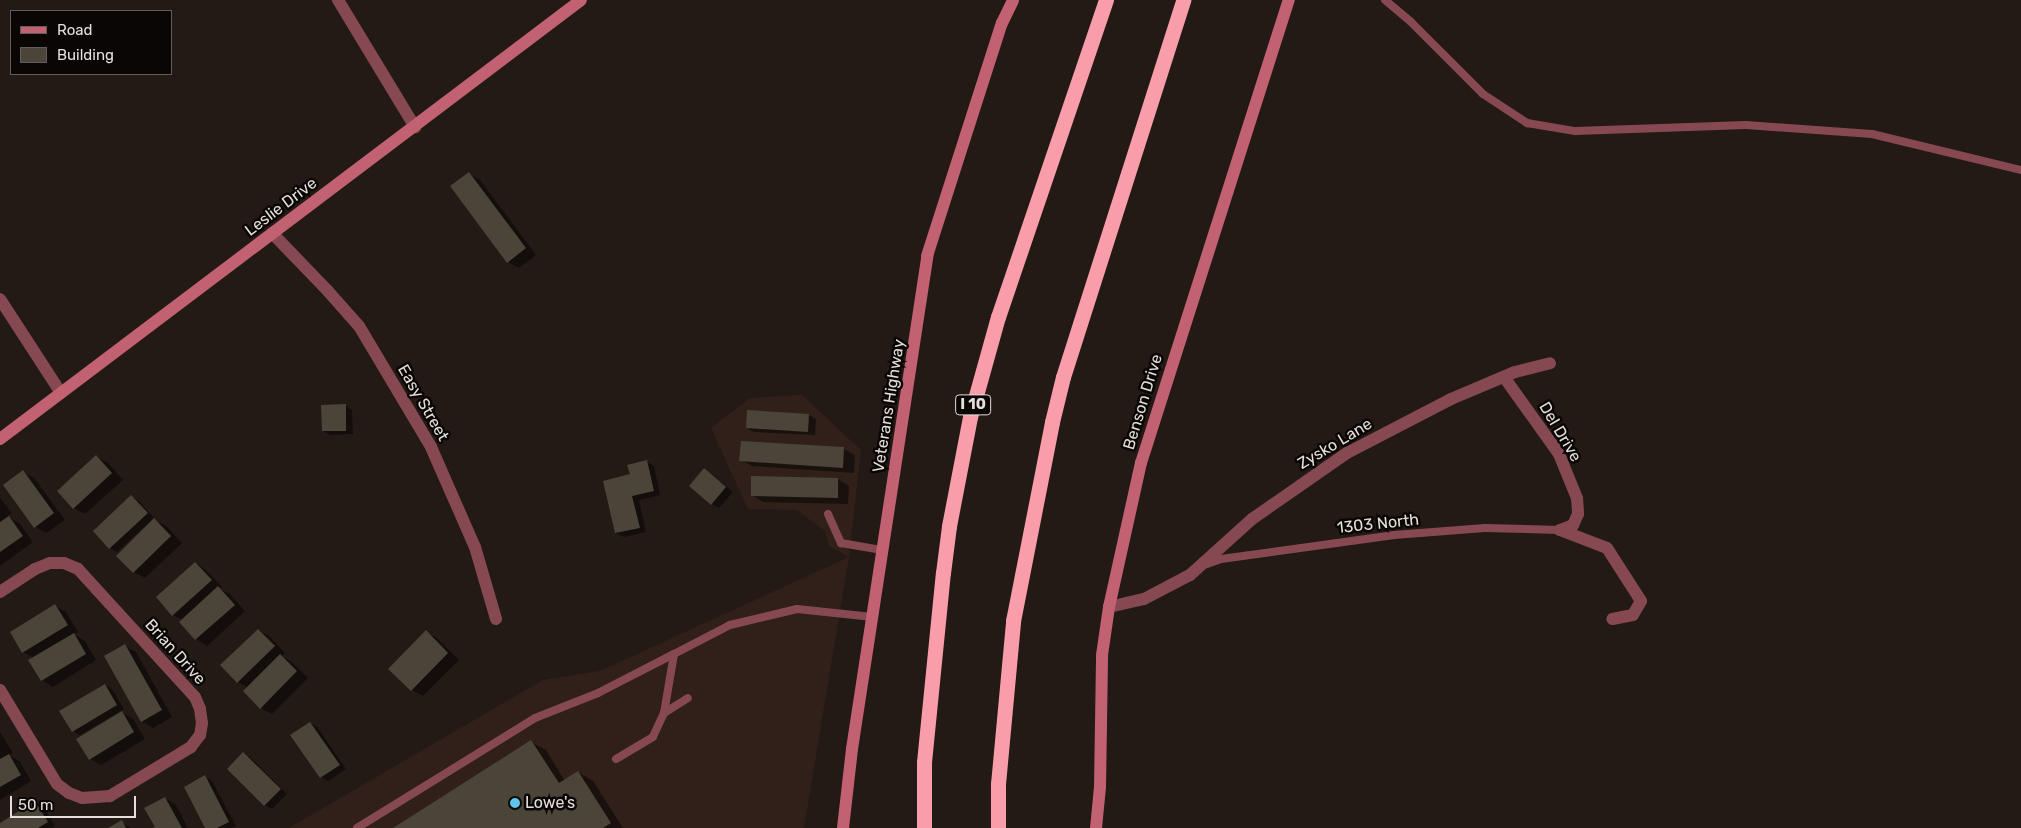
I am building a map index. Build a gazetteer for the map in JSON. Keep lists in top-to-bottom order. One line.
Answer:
{"streets":{"highway":["I 10"],"street":["Leslie Drive","Benson Drive","Easy Street","Veterans Highway","Del Drive","Zysko Lane","Brian Drive"],"lane":["1303 North"]},"crossings":[["Leslie Drive","Easy Street"],["Benson Drive","Zysko Lane"],["Del Drive","Zysko Lane"],["Del Drive","1303 North"],["Zysko Lane","1303 North"]],"places":["Lowe's"],"legend":["Road","Building"],"scale_bar":"50 m"}
